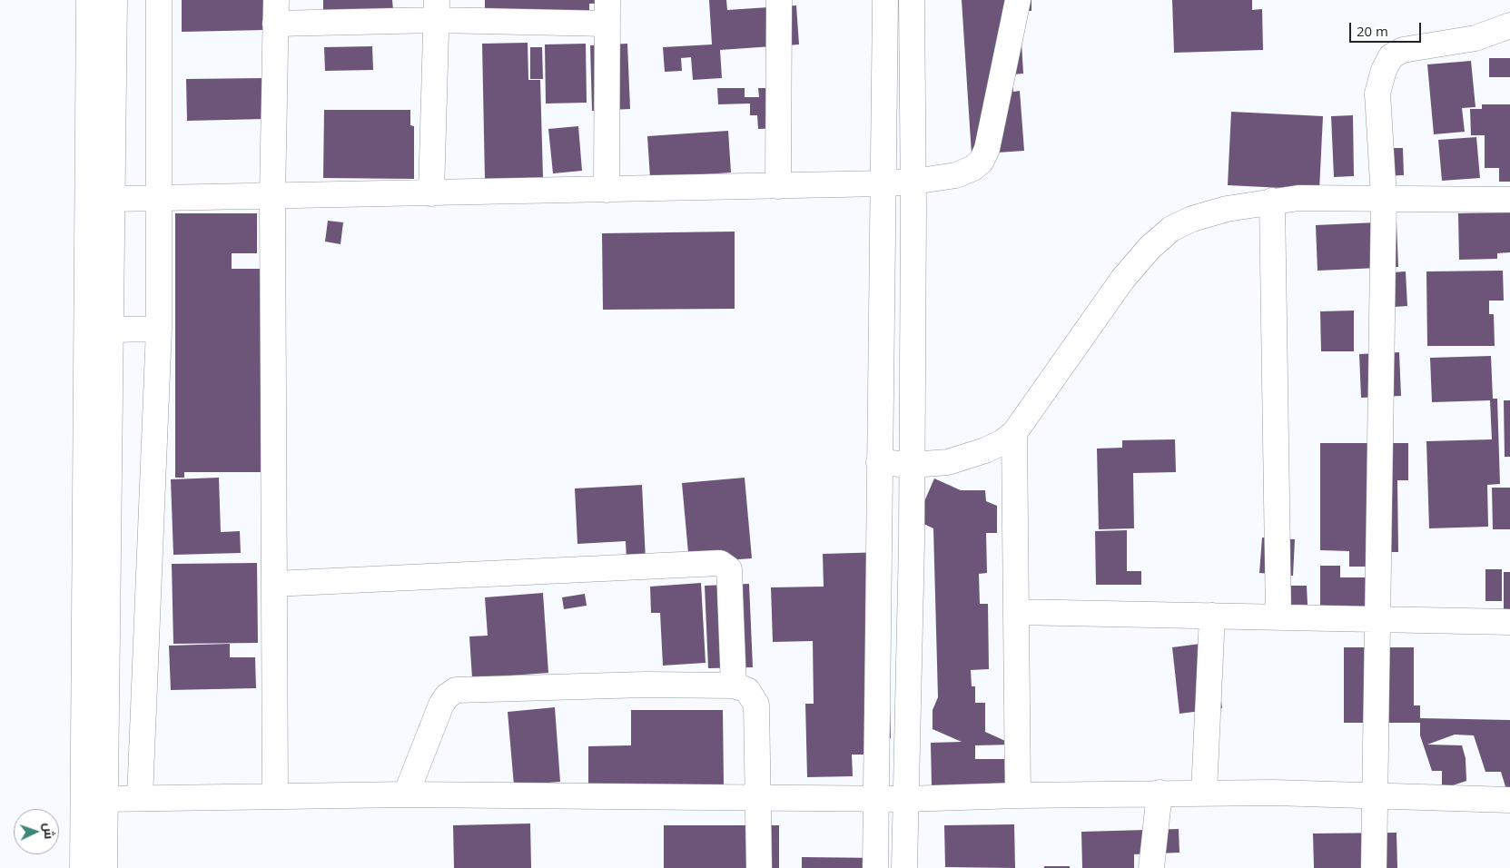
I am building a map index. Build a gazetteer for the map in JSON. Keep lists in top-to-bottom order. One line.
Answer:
{"scale_bar":"20 m","north":"right"}
